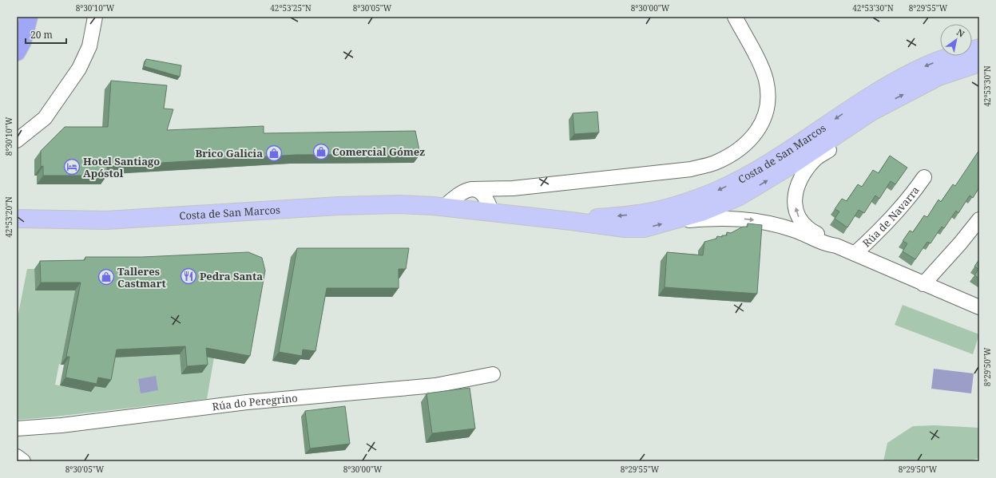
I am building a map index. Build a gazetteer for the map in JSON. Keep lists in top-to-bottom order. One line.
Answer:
{"streets":{"main road":["Costa de San Marcos"],"street":["Rúa de Navarra","Rúa do Peregrino"]},"places":{"shop":["Comercial Gómez","Brico Galicia","Talleres Castmart"],"hotel":["Hotel Santiago Apóstol"],"restaurant":["Pedra Santa"]},"scale_bar":"20 m","north":"top right","coordinates":["8°30'10\"W","42°53'25\"N","8°30'05\"W","8°30'00\"W","42°53'30\"N","8°29'55\"W","42°53'20\"N","8°29'50\"W"]}
